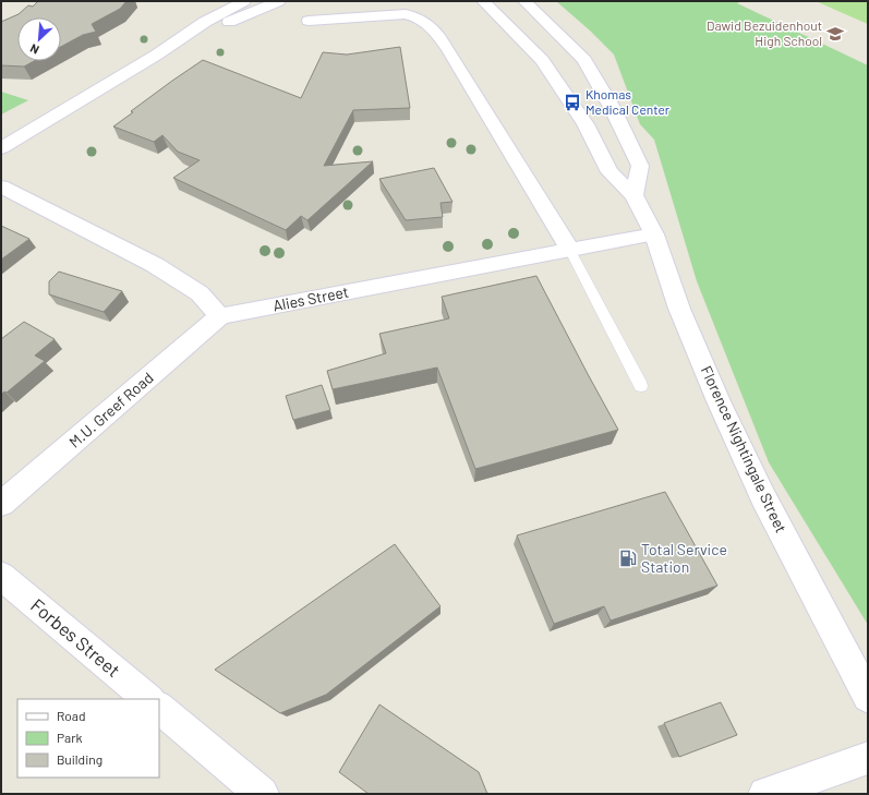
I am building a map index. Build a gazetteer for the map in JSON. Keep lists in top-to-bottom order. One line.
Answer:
{"streets":{"street":["Alies Street","M.U. Greef Road","Florence Nightingale Street","Forbes Street"]},"crossings":[["Alies Street","M.U. Greef Road"],["Alies Street","Florence Nightingale Street"]],"places":{"school or university":["Dawid Bezuidenhout High School"],"bus stop":["Khomas Medical Center"],"fuel station":["Total Service Station"]},"legend":["Road","Park","Building"],"north":"bottom left"}
